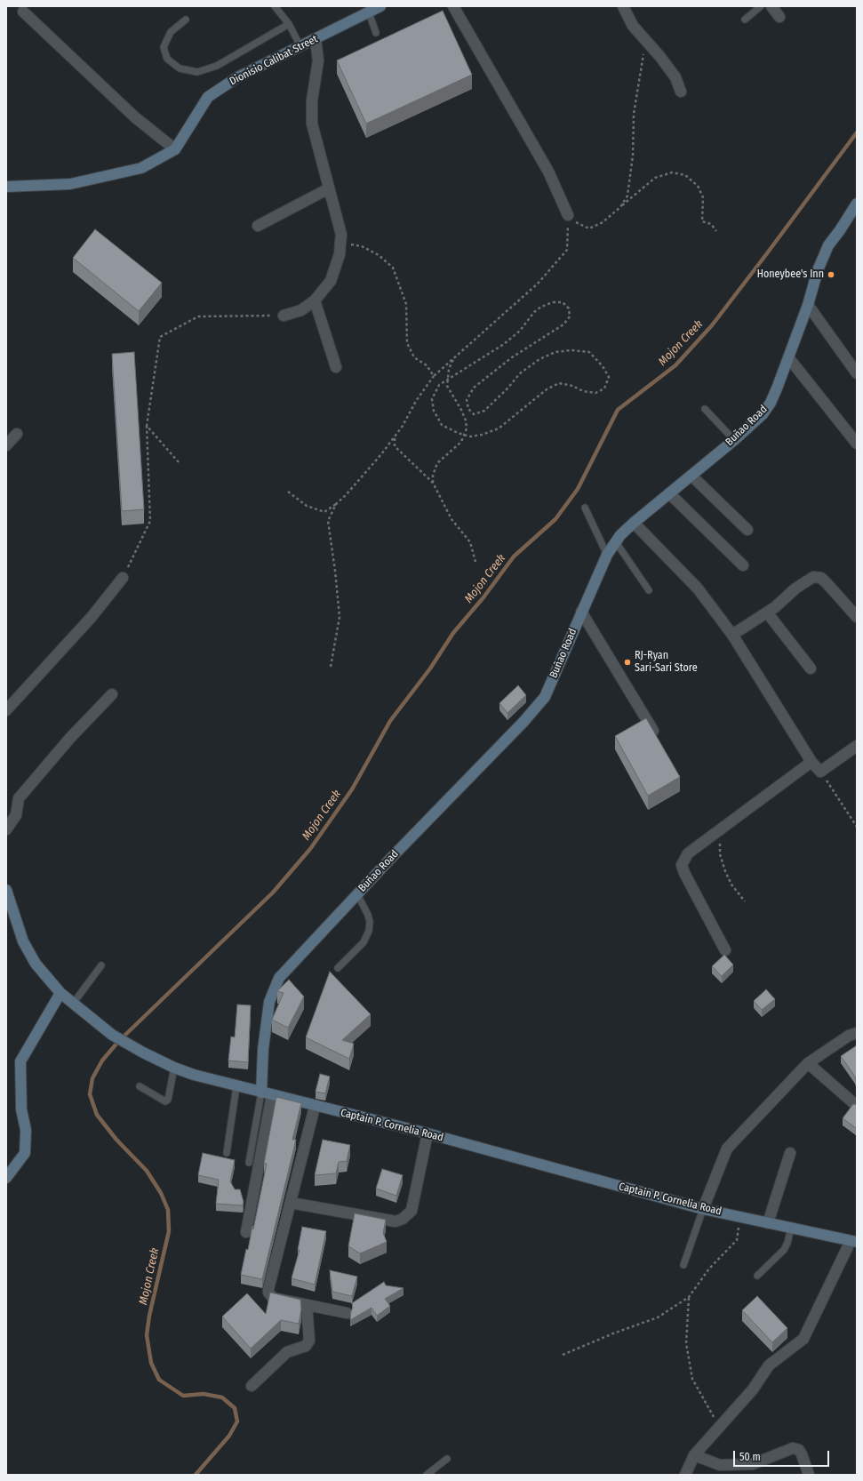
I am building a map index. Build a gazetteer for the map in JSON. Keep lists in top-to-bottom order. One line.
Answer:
{"streets":{"street":["Dionisio Calibat Street","Buñao Road","Captain P. Cornelia Road"]},"crossings":[["Buñao Road","Captain P. Cornelia Road"]],"water":["Mojon Creek"],"places":["Honeybee's Inn","RJ-Ryan Sari-Sari Store"],"scale_bar":"50 m"}
